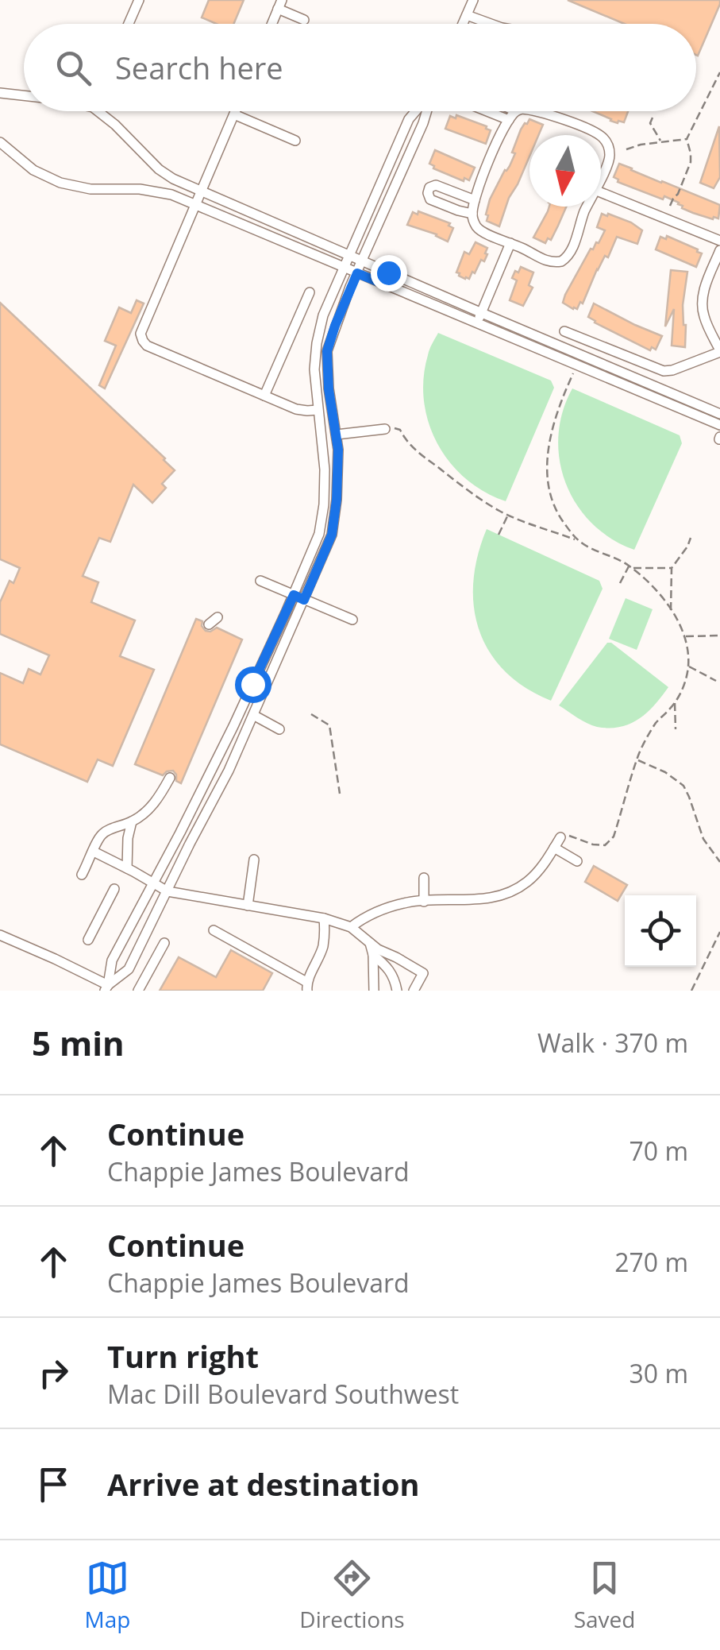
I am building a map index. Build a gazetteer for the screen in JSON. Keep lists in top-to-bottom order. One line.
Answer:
{"north":"bottom","page":{"search":"Search here","heading":["5 min","Walk · 370 m"],"list":[["Continue","Chappie James Boulevard","70 m"],["Continue","Chappie James Boulevard","270 m"],["Turn right","Mac Dill Boulevard Southwest","30 m"],"Arrive at destination"],"nav":["Map","Directions","Saved"]}}
